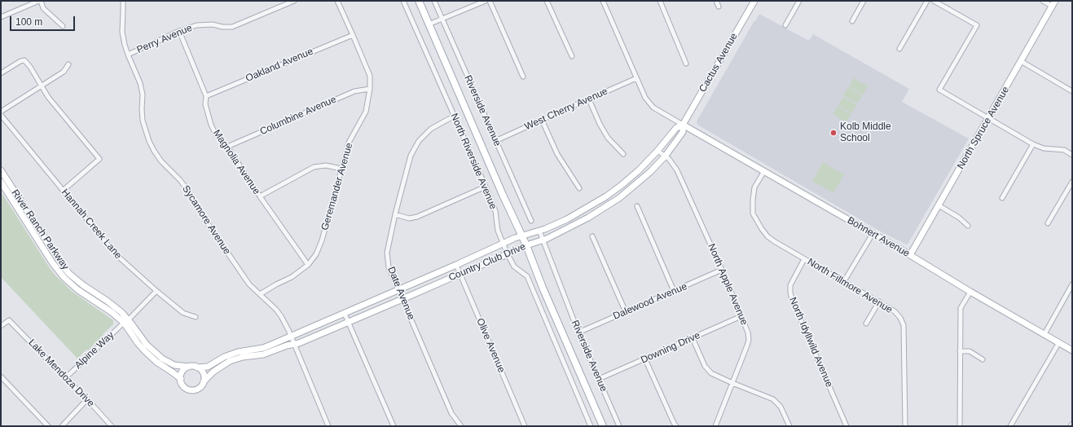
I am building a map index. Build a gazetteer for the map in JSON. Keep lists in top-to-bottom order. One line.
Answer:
{"streets":{"main road":["North Riverside Avenue"],"street":["Perry Avenue","Cactus Avenue","Oakland Avenue","West Cherry Avenue","Riverside Avenue","Columbine Avenue","North Spruce Avenue","Magnolia Avenue","Geremander Avenue","Sycamore Avenue","Hannah Creek Lane","River Ranch Parkway","Bohnert Avenue","Country Club Drive","North Apple Avenue","North Fillmore Avenue","Date Avenue","Dalewood Avenue","North Idyllwild Avenue","Olive Avenue","Downing Drive","Alpine Way","Lake Mendoza Drive"]},"crossings":[["Perry Avenue","Magnolia Avenue"],["Perry Avenue","Sycamore Avenue"],["Cactus Avenue","Bohnert Avenue"],["Cactus Avenue","Country Club Drive"],["Oakland Avenue","Magnolia Avenue"],["Oakland Avenue","Geremander Avenue"],["West Cherry Avenue","Riverside Avenue"],["Riverside Avenue","Country Club Drive"],["Riverside Avenue","Dalewood Avenue"],["Riverside Avenue","Downing Drive"],["Columbine Avenue","Magnolia Avenue"],["Columbine Avenue","Geremander Avenue"],["North Spruce Avenue","Bohnert Avenue"],["North Riverside Avenue","Country Club Drive"],["North Riverside Avenue","Date Avenue"],["Magnolia Avenue","Geremander Avenue"],["Geremander Avenue","Sycamore Avenue"],["Sycamore Avenue","Country Club Drive"],["Hannah Creek Lane","Alpine Way"],["River Ranch Parkway","Country Club Drive"],["River Ranch Parkway","Alpine Way"],["Bohnert Avenue","Country Club Drive"],["Bohnert Avenue","North Fillmore Avenue"],["Country Club Drive","North Apple Avenue"],["Country Club Drive","Date Avenue"],["Country Club Drive","Olive Avenue"],["North Apple Avenue","Dalewood Avenue"],["North Apple Avenue","Downing Drive"],["North Fillmore Avenue","North Idyllwild Avenue"],["Alpine Way","Lake Mendoza Drive"]],"places":["Kolb Middle School"],"scale_bar":"100 m"}
